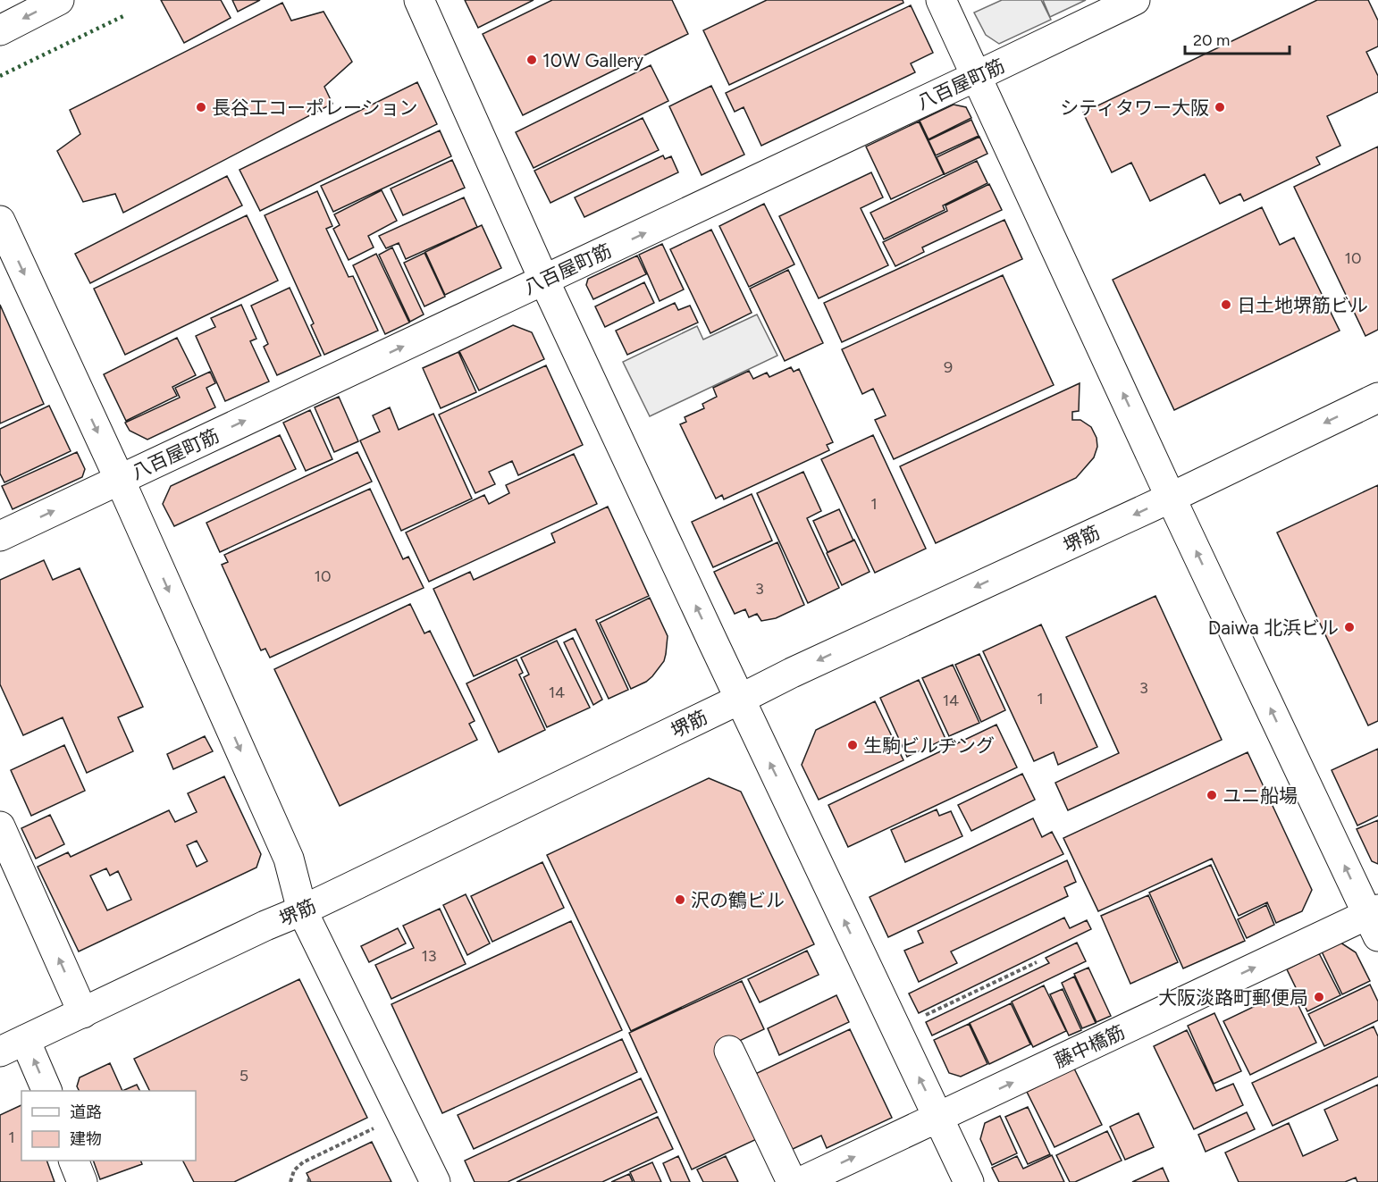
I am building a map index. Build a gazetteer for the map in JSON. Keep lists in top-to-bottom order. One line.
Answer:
{"streets":{"street":["八百屋町筋","堺筋","藤中橋筋"]},"one_way":["八百屋町筋","堺筋","藤中橋筋"],"places":["10W Gallery","長谷工コーポレーション","シティタワー大阪","日土地堺筋ビル","Daiwa 北浜ビル","生駒ビルヂング","ユニ船場","沢の鶴ビル","大阪淡路町郵便局"],"house_numbers":["10","9","1","10","3","3","14","1","14","13","5","1"],"legend":["道路","建物"],"scale_bar":"20 m"}
